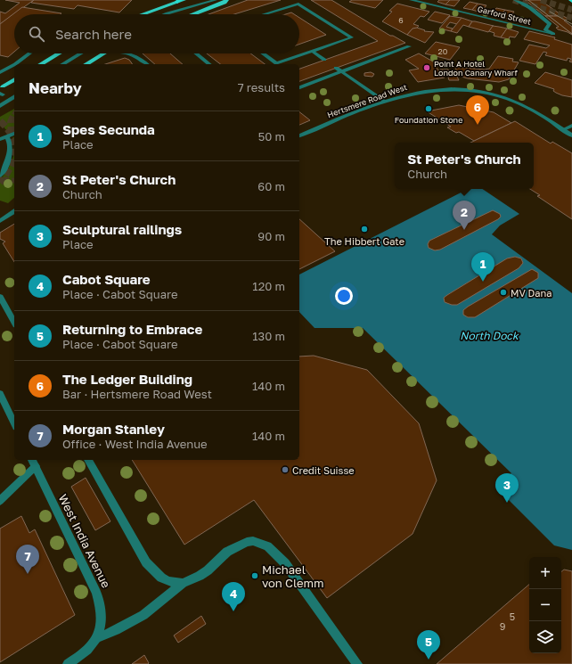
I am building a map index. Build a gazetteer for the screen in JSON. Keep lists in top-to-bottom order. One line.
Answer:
{"streets":{"street":["Garford Street","Hertsmere Road West","West India Avenue"]},"water":["North Dock"],"places":["Point A Hotel London Canary Wharf","Foundation Stone","The Hibbert Gate","MV Dana","Credit Suisse","Michael von Clemm"],"house_numbers":["6","20","5","9"],"page":{"search":"Search here","heading":["Nearby","7 results"],"pins":["6","2","1","3","7","4","5"],"list":[{"mark":"1","name":"Spes Secunda","note":"Place","value":"50 m"},{"mark":"2","name":"St Peter's Church","note":"Church","value":"60 m"},{"mark":"3","name":"Sculptural railings","note":"Place","value":"90 m"},{"mark":"4","name":"Cabot Square","note":"Place · Cabot Square","value":"120 m"},{"mark":"5","name":"Returning to Embrace","note":"Place · Cabot Square","value":"130 m"},{"mark":"6","name":"The Ledger Building","note":"Bar · Hertsmere Road West","value":"140 m"},{"mark":"7","name":"Morgan Stanley","note":"Office · West India Avenue","value":"140 m"}],"popup":["St Peter's Church","Church"],"map_buttons":["+","−"]}}
